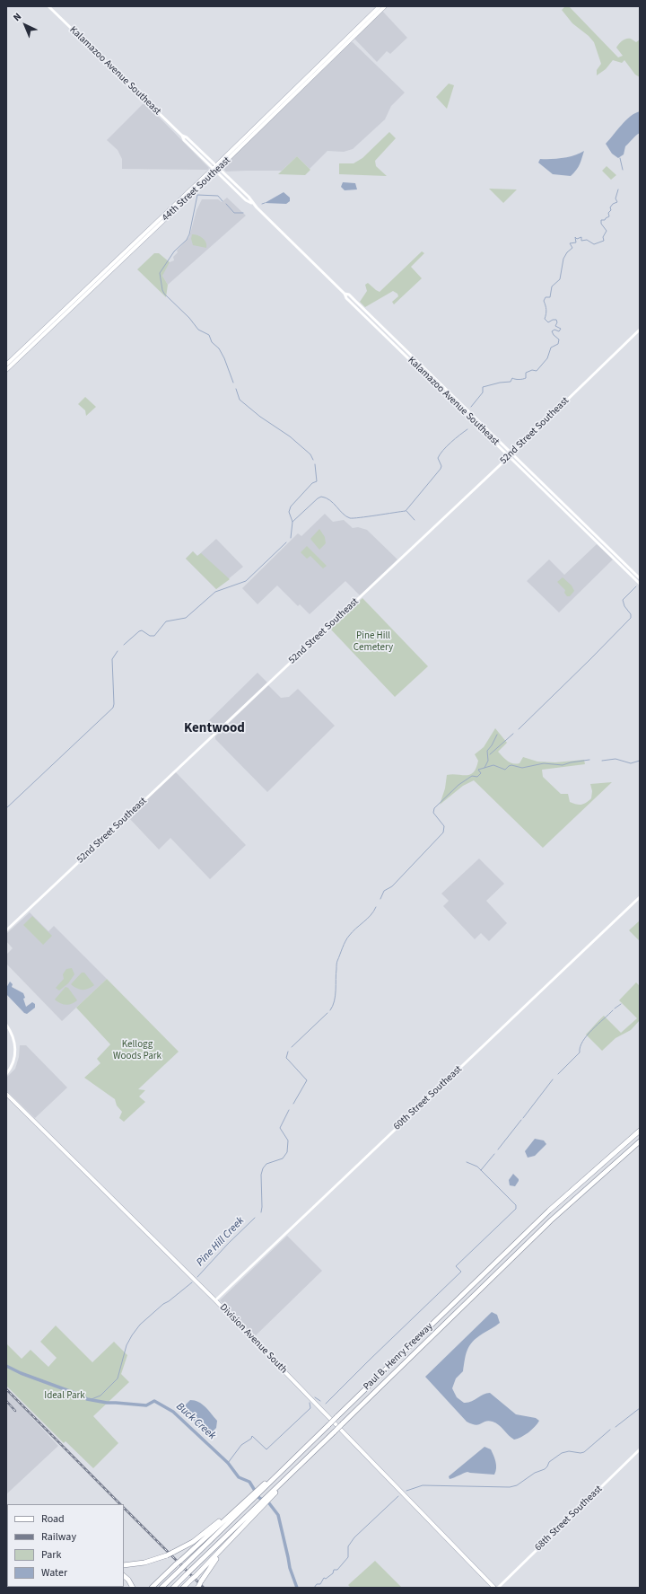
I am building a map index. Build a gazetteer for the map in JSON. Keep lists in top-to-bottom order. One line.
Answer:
{"streets":{"highway":["Paul B. Henry Freeway"],"main road":["Kalamazoo Avenue Southeast","44th Street Southeast","52nd Street Southeast","60th Street Southeast","Division Avenue South","68th Street Southeast"]},"crossings":[["Kalamazoo Avenue Southeast","44th Street Southeast"],["Kalamazoo Avenue Southeast","52nd Street Southeast"],["60th Street Southeast","Division Avenue South"]],"districts":["Kentwood"],"water":["Pine Hill Creek","Buck Creek"],"parks":["Pine Hill Cemetery","Kellogg Woods Park","Ideal Park"],"legend":["Road","Railway","Park","Water"],"north":"top left"}
